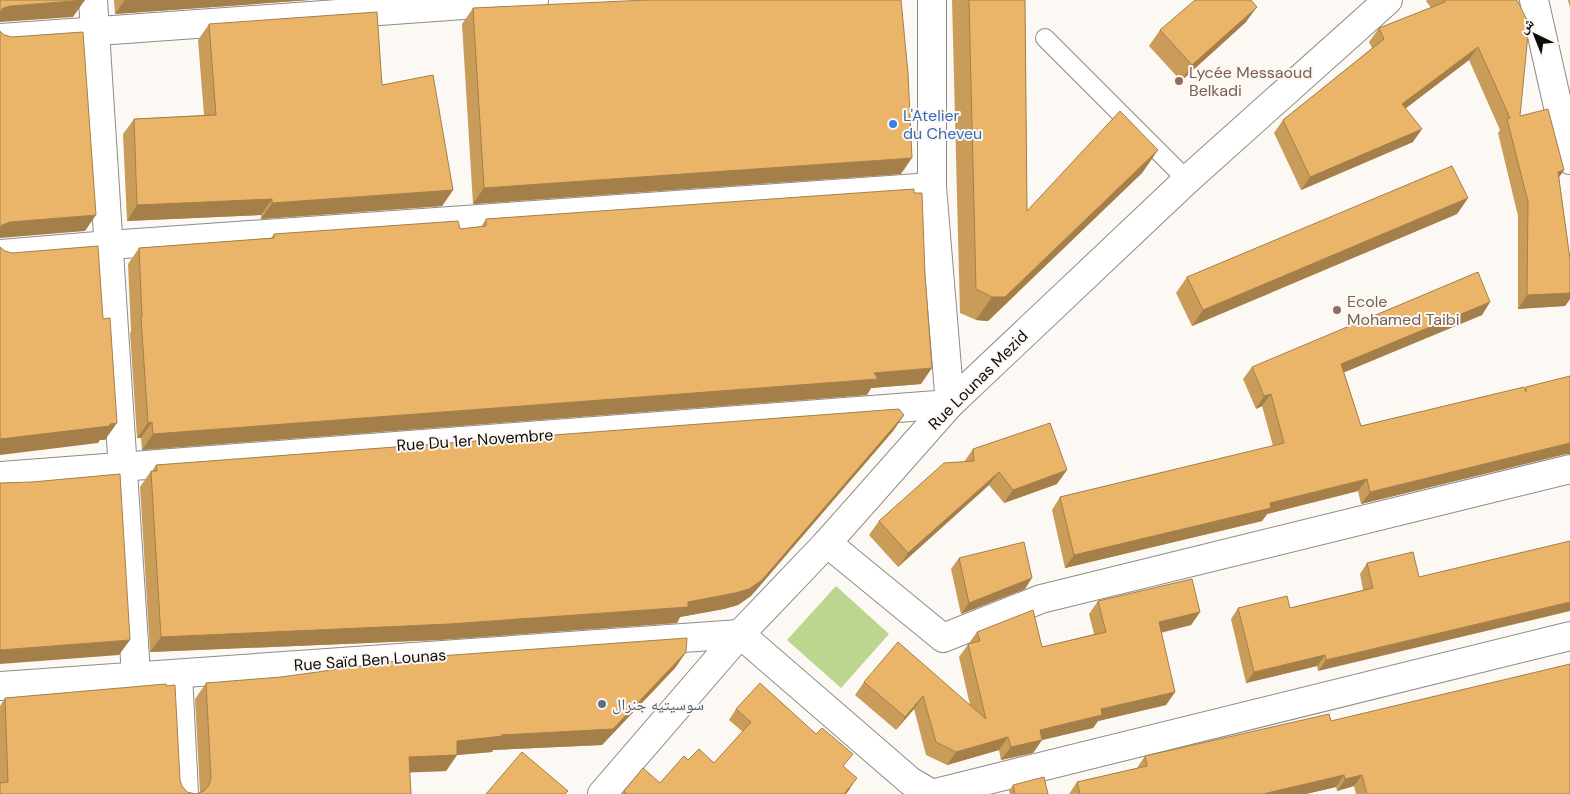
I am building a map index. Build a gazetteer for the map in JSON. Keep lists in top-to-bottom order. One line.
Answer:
{"streets":{"street":["Rue Lounas Mezid","Rue Du 1er Novembre","Rue Saïd Ben Lounas"]},"crossings":[["Rue Lounas Mezid","Rue Du 1er Novembre"],["Rue Lounas Mezid","Rue Saïd Ben Lounas"]],"places":["Lycée Messaoud Belkadi","L'Atelier du Cheveu","Ecole Mohamed Taibi","سوسيتيه جنرال"],"north":"top left"}
